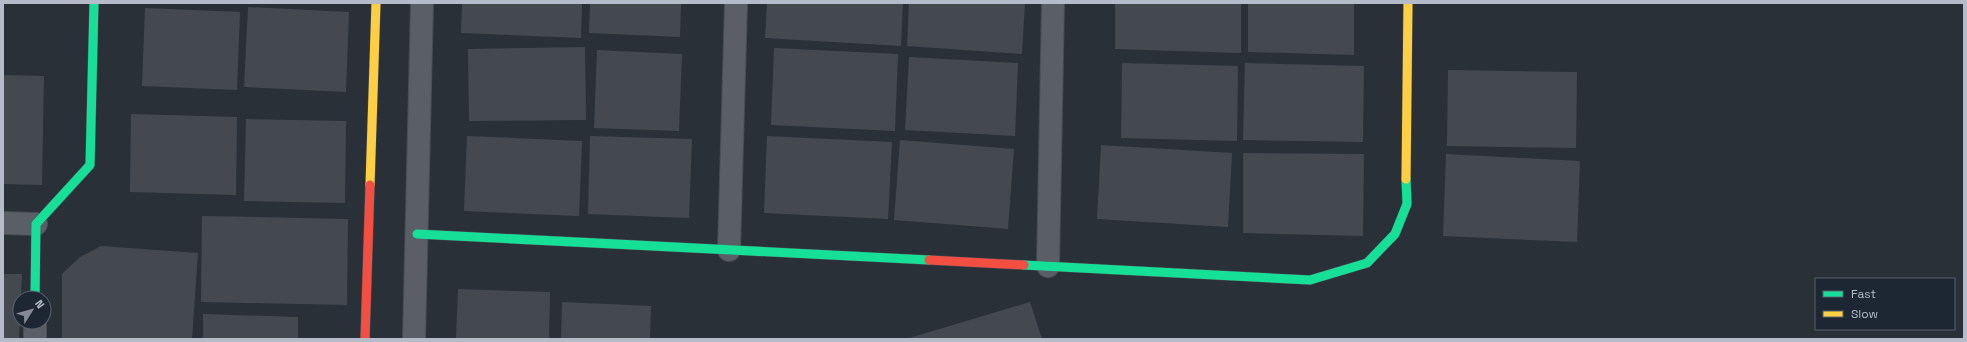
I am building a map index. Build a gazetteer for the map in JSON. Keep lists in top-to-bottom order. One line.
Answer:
{"legend":["Fast","Slow"],"north":"top right"}
